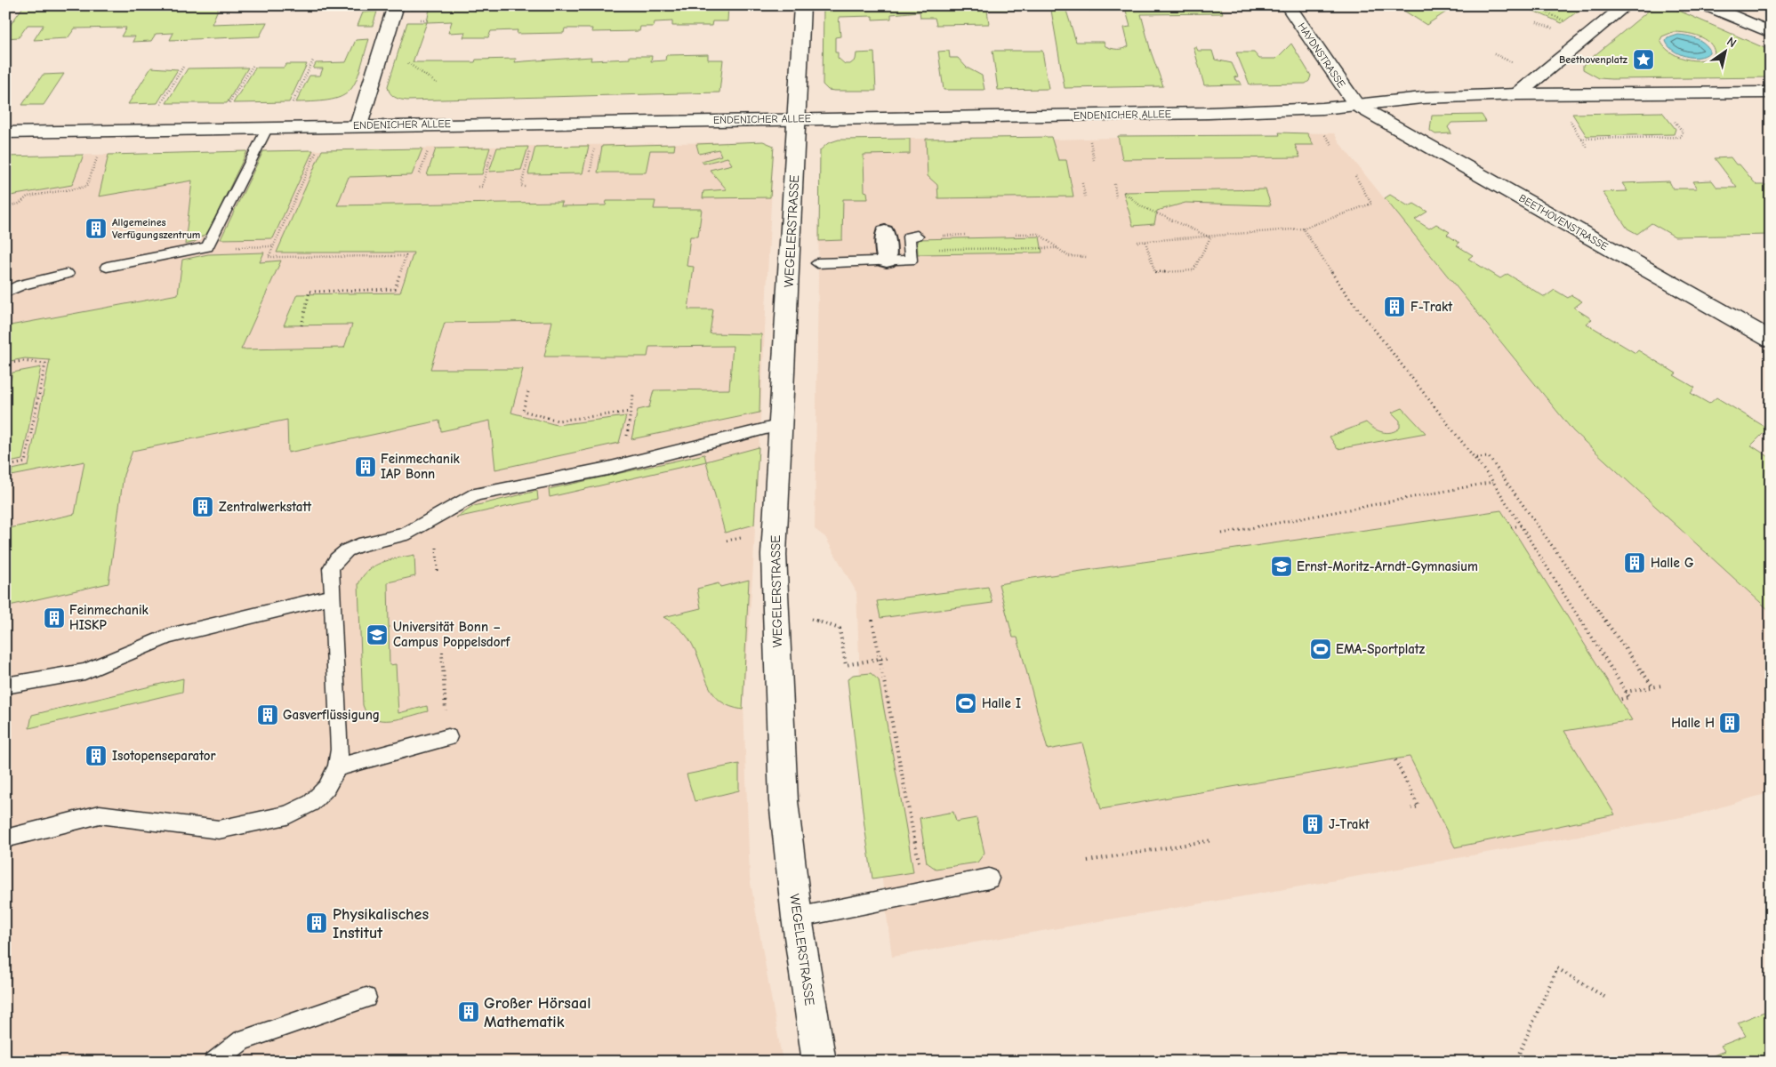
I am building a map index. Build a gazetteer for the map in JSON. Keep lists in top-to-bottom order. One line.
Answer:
{"streets":{"street":["HAYDNSTRASSE","ENDENICHER ALLEE","BEETHOVENSTRASSE","WEGELERSTRASSE"]},"crossings":[["HAYDNSTRASSE","ENDENICHER ALLEE"],["HAYDNSTRASSE","BEETHOVENSTRASSE"],["ENDENICHER ALLEE","BEETHOVENSTRASSE"],["ENDENICHER ALLEE","WEGELERSTRASSE"]],"places":{"place":["Beethovenplatz"],"building":["Allgemeines Verfügungszentrum","F-Trakt","Feinmechanik IAP Bonn","Zentralwerkstatt","Halle G","Feinmechanik HISKP","Gasverflüssigung","Halle H","Isotopenseparator","J-Trakt","Physikalisches Institut","Großer Hörsaal Mathematik"],"school or university":["Ernst-Moritz-Arndt-Gymnasium","Universität Bonn – Campus Poppelsdorf"],"sports":["EMA-Sportplatz","Halle I"]},"north":"top right"}
